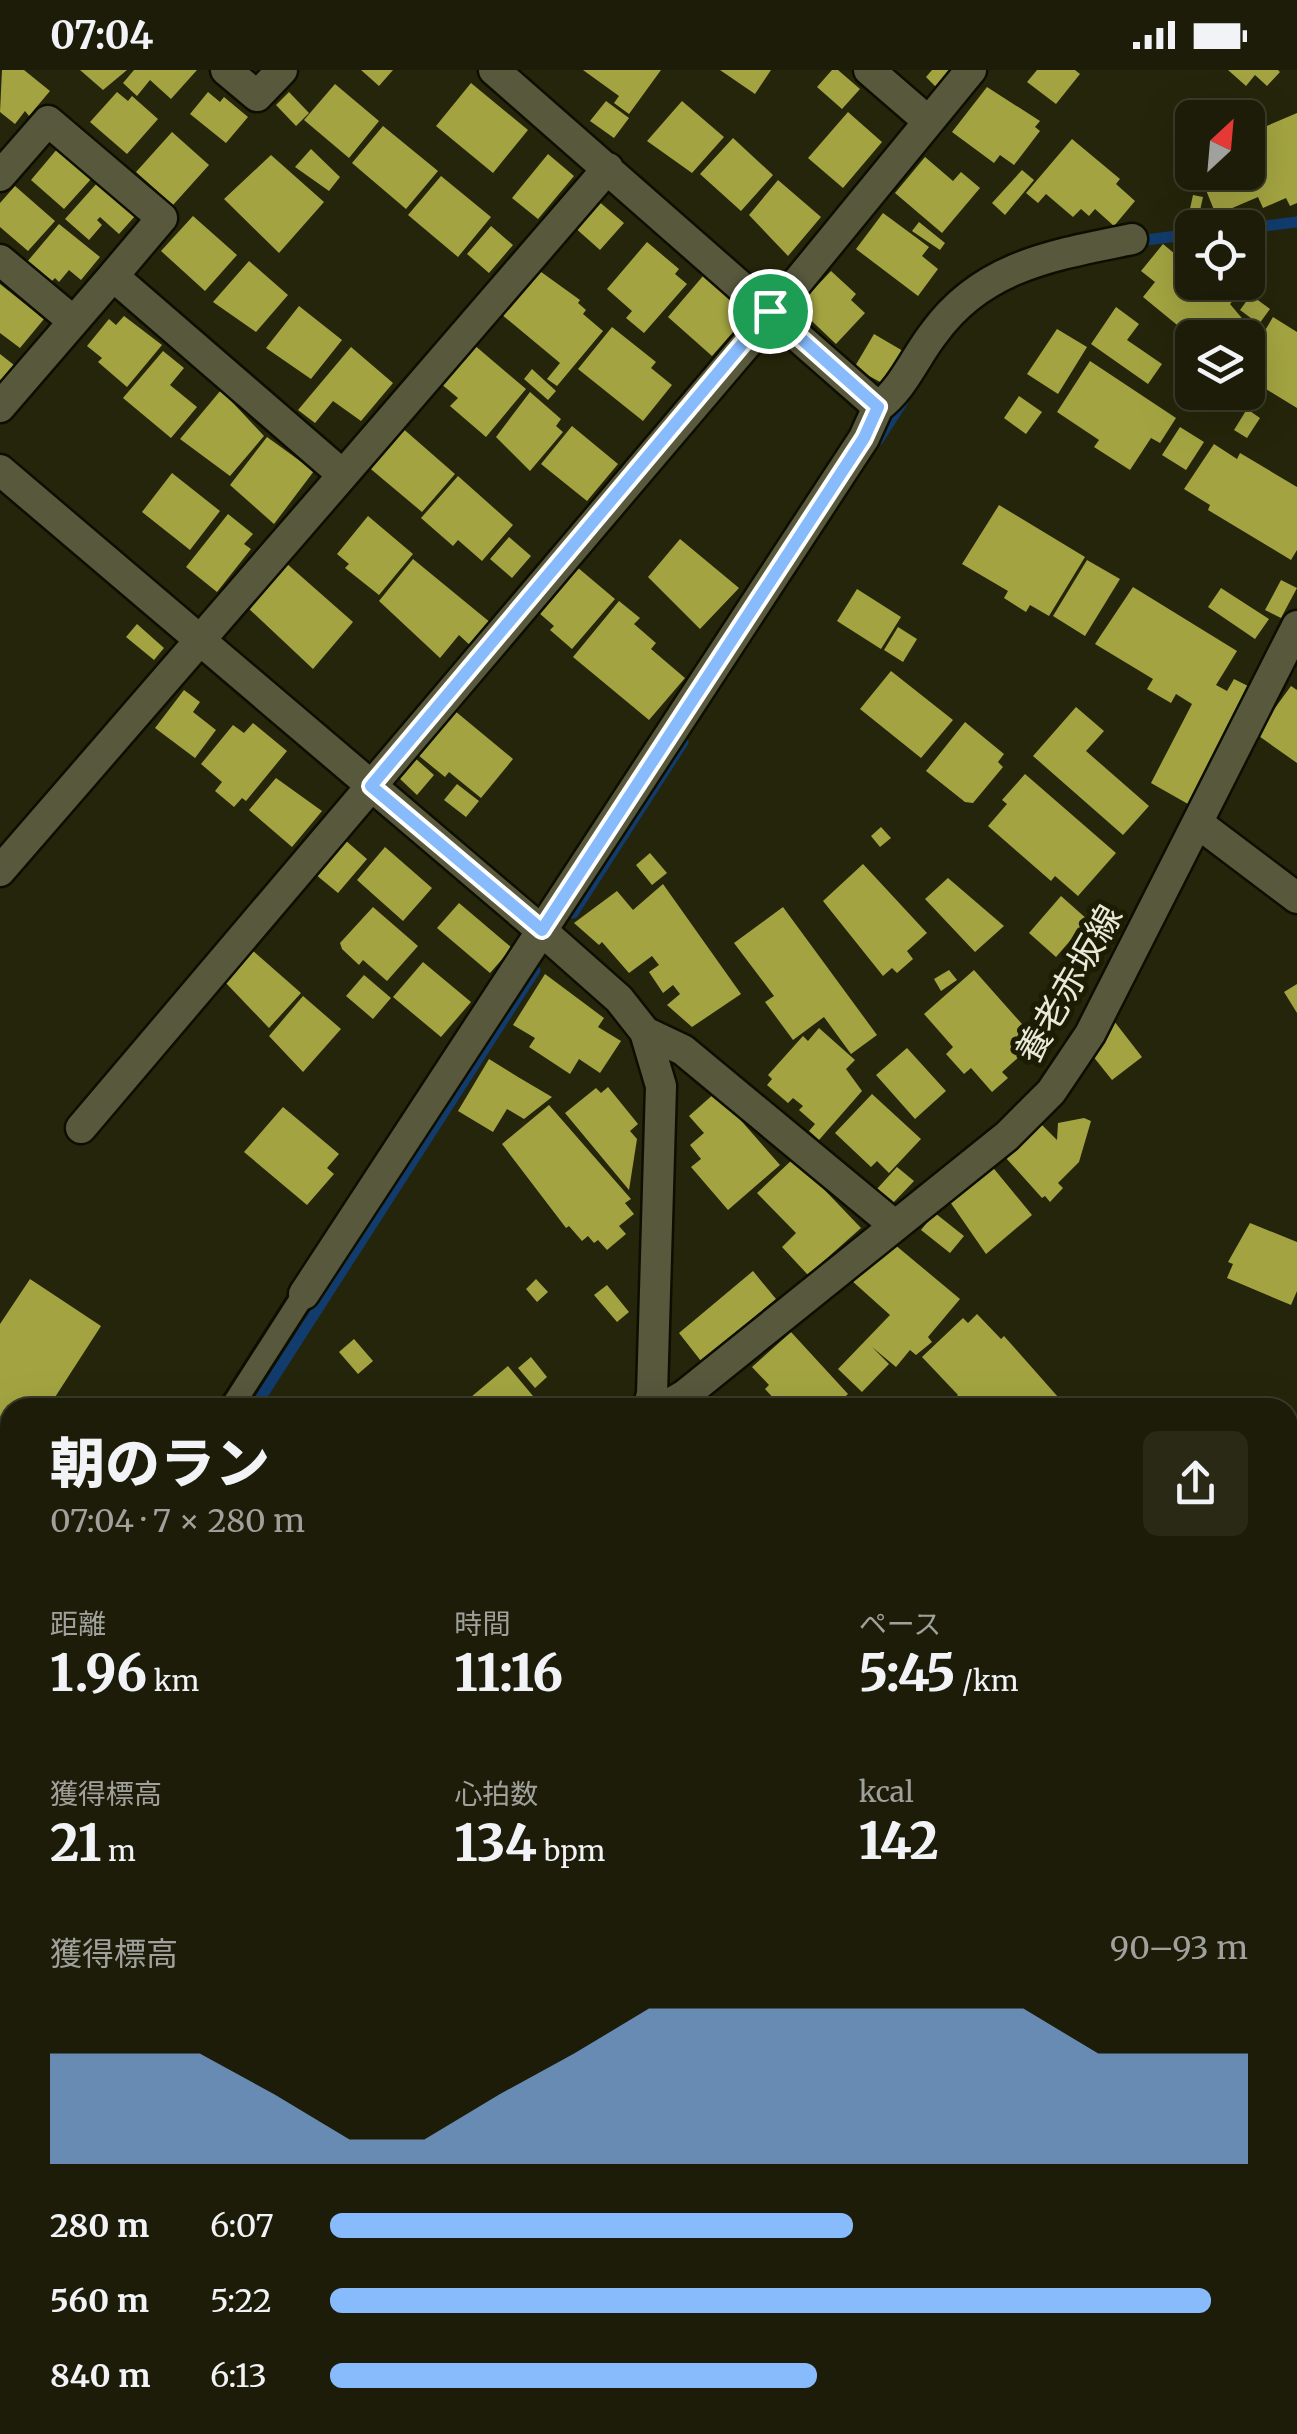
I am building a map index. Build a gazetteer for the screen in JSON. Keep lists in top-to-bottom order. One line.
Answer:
{"streets":{"street":["養老赤坂線"]},"north":"top right","page":{"status":"07:04","heading":["朝のラン","07:04 · 7 × 280 m"],"stats":[["距離","1.96 km"],["時間","11:16"],["ペース","5:45 /km"],["獲得標高","21 m"],["心拍数","134 bpm"],["kcal","142"]],"chart":["獲得標高","90–93 m"],"list":[{"name":"280 m","note":"6:07"},{"name":"560 m","note":"5:22"},{"name":"840 m","note":"6:13"}]}}
